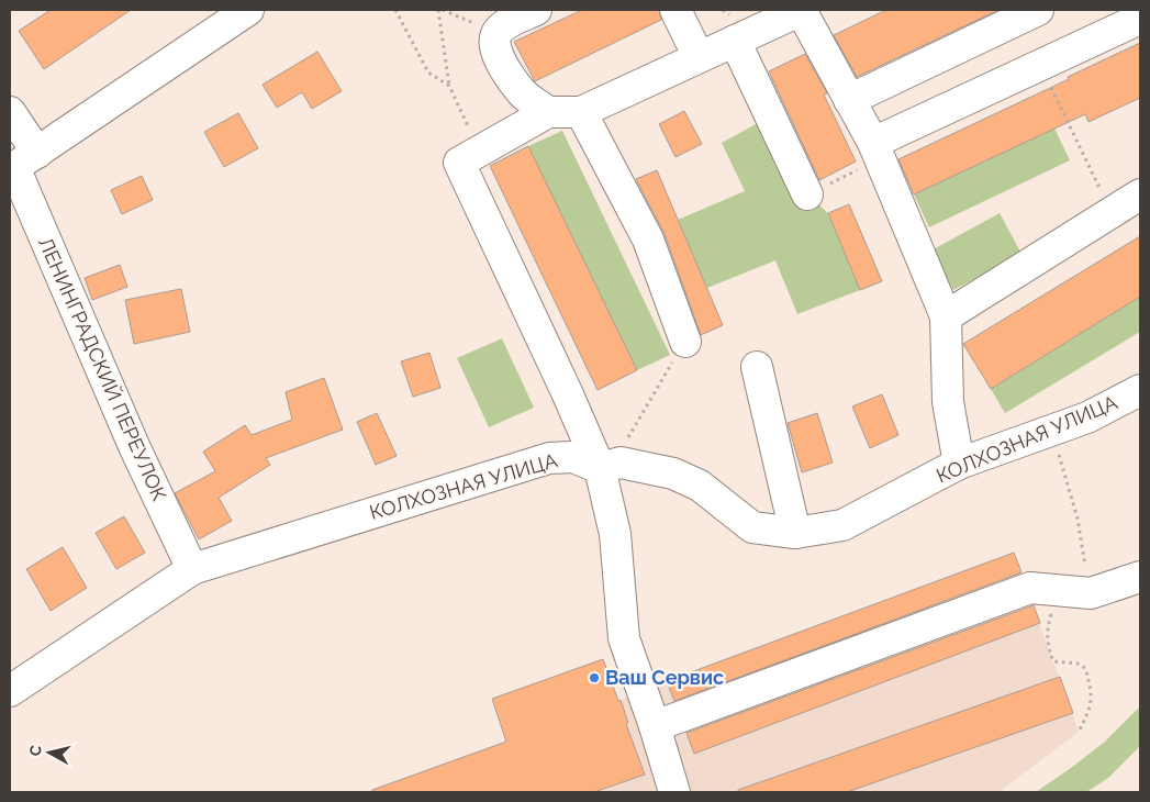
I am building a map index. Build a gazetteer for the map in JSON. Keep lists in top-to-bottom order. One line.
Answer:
{"streets":{"street":["ЛЕНИНГРАДСКИЙ ПЕРЕУЛОК","КОЛХОЗНАЯ УЛИЦА"]},"crossings":[["ЛЕНИНГРАДСКИЙ ПЕРЕУЛОК","КОЛХОЗНАЯ УЛИЦА"]],"places":["Ваш Сервис"],"north":"left"}
